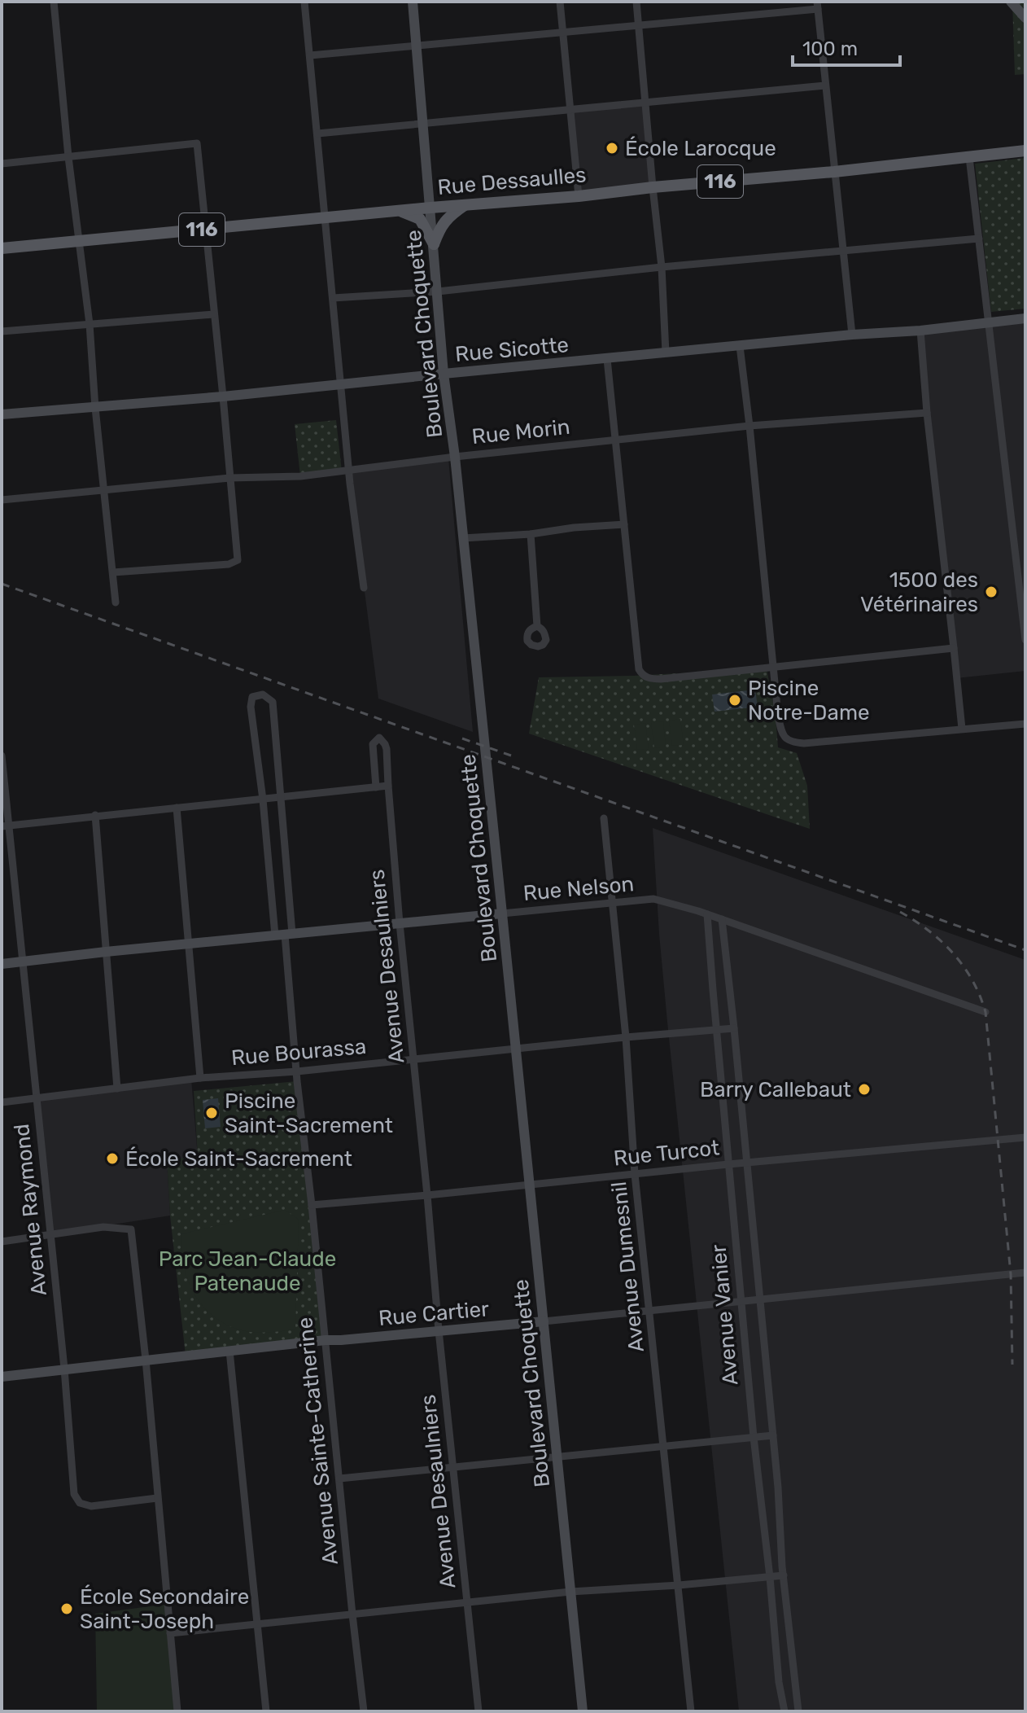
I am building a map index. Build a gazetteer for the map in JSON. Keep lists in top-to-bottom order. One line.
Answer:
{"streets":{"main road":["Rue Dessaulles","116"],"street":["Boulevard Choquette","Rue Sicotte","Rue Morin","Rue Nelson","Avenue Desaulniers","Rue Bourassa","Rue Turcot","Avenue Raymond","Avenue Dumesnil","Rue Cartier","Avenue Vanier","Avenue Sainte-Catherine"]},"crossings":[["Rue Dessaulles","Boulevard Choquette"],["Boulevard Choquette","Rue Sicotte"],["Boulevard Choquette","Rue Morin"],["Boulevard Choquette","Rue Nelson"],["Boulevard Choquette","Rue Bourassa"],["Boulevard Choquette","Rue Turcot"],["Boulevard Choquette","Rue Cartier"],["Rue Nelson","Avenue Desaulniers"],["Rue Nelson","Avenue Raymond"],["Rue Nelson","Avenue Dumesnil"],["Rue Nelson","Avenue Vanier"],["Rue Nelson","Avenue Sainte-Catherine"],["Avenue Desaulniers","Rue Bourassa"],["Avenue Desaulniers","Rue Turcot"],["Avenue Desaulniers","Rue Cartier"],["Rue Bourassa","Avenue Raymond"],["Rue Bourassa","Avenue Dumesnil"],["Rue Bourassa","Avenue Vanier"],["Rue Bourassa","Avenue Sainte-Catherine"],["Rue Turcot","Avenue Dumesnil"],["Rue Turcot","Avenue Vanier"],["Rue Turcot","Avenue Sainte-Catherine"],["Avenue Raymond","Rue Cartier"],["Avenue Dumesnil","Rue Cartier"],["Rue Cartier","Avenue Vanier"],["Rue Cartier","Avenue Sainte-Catherine"]],"parks":["Parc Jean-Claude Patenaude"],"places":["École Larocque","1500 des Vétérinaires","Piscine Notre-Dame","Barry Callebaut","Piscine Saint-Sacrement","École Saint-Sacrement","École Secondaire Saint-Joseph"],"scale_bar":"100 m"}
